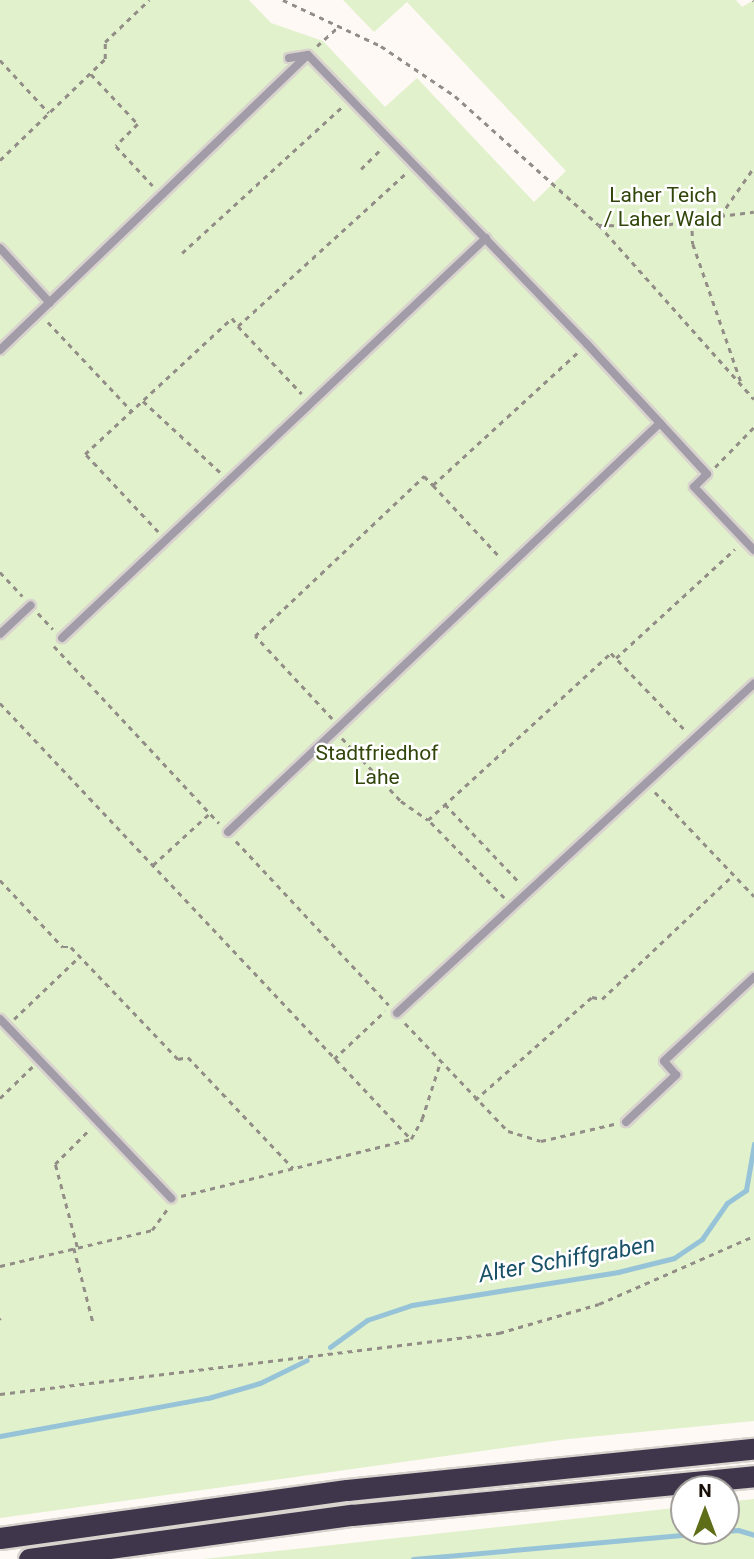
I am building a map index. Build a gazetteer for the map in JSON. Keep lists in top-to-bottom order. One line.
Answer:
{"water":["Alter Schiffgraben"],"parks":["Laher Teich / Laher Wald","Stadtfriedhof Lahe"],"north":"top"}
